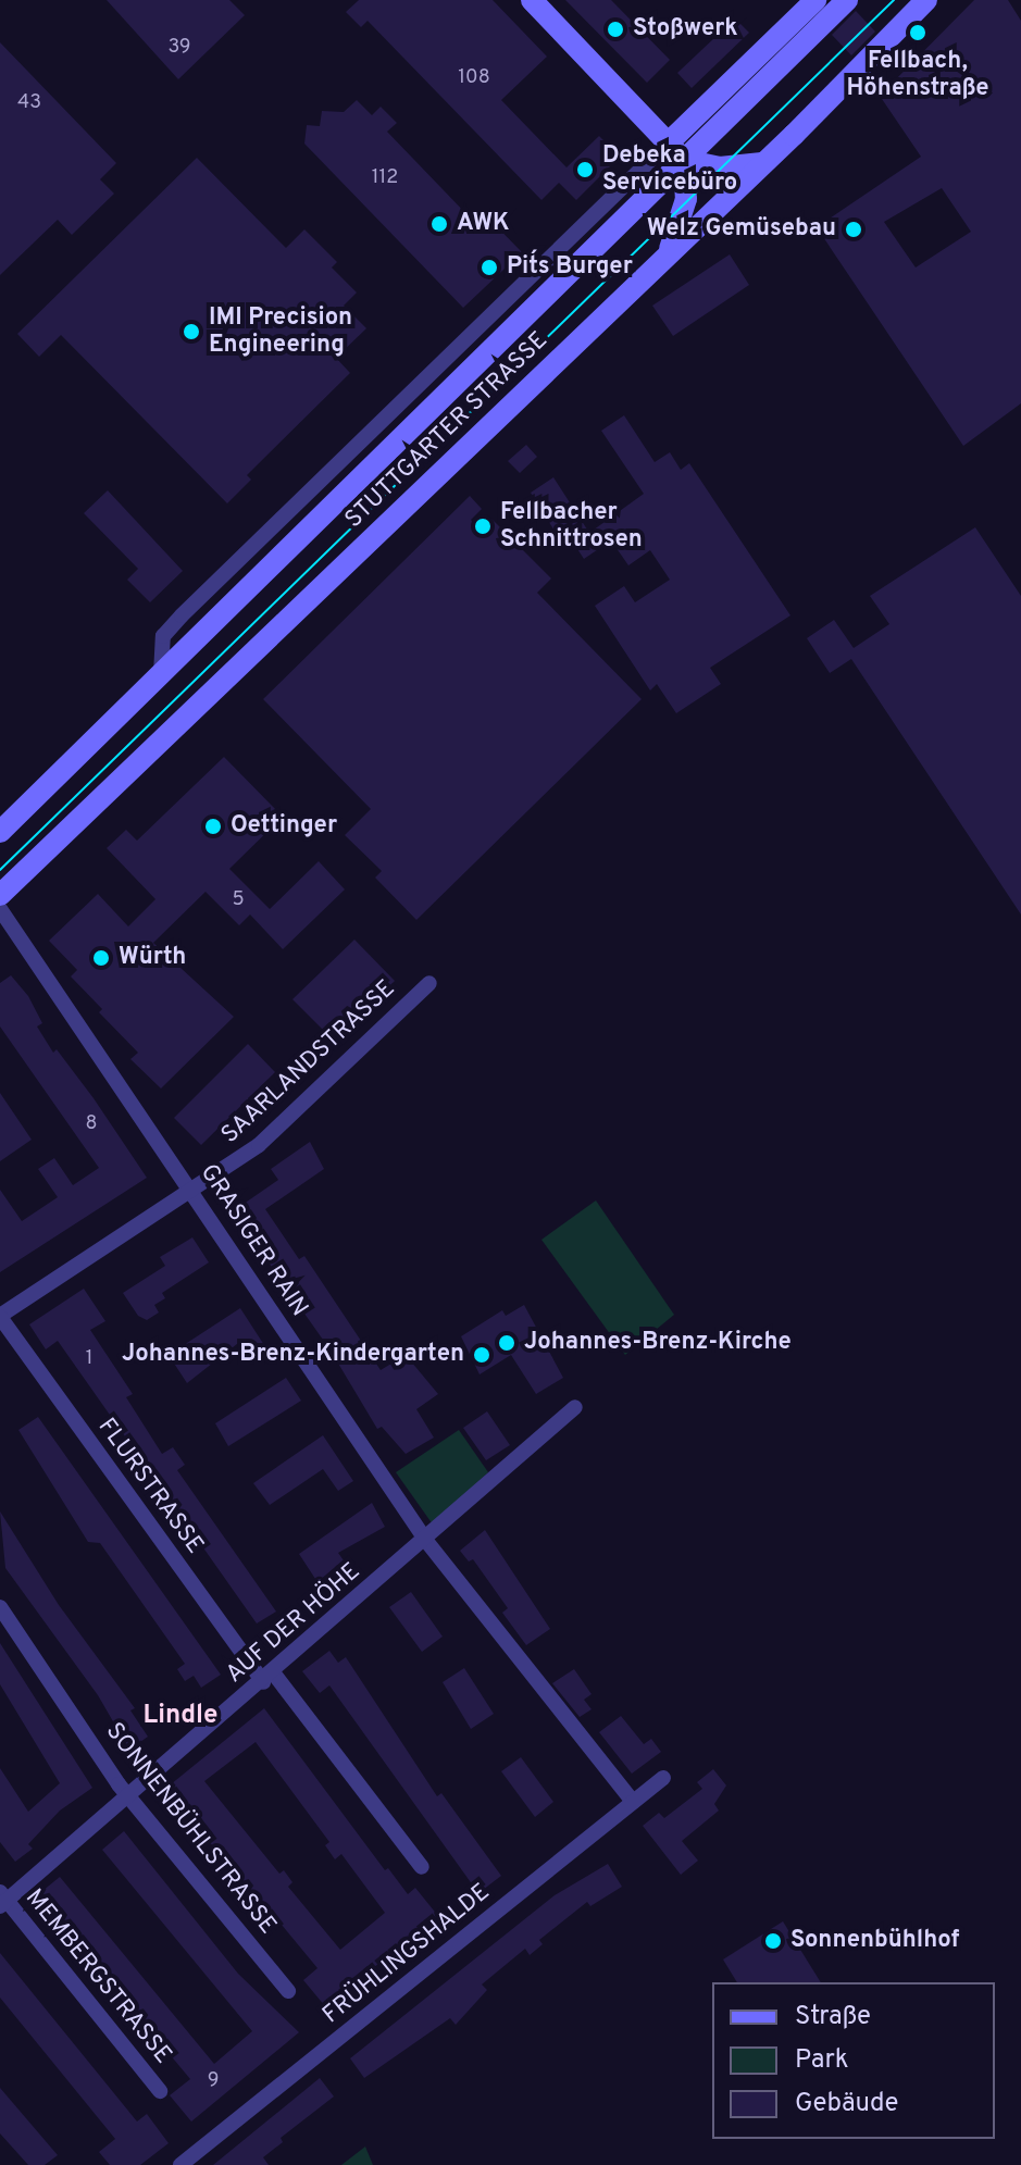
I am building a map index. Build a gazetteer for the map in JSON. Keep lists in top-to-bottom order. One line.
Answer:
{"streets":{"main road":["STUTTGARTER STRASSE"],"street":["SAARLANDSTRASSE","GRASIGER RAIN","FLURSTRASSE","AUF DER HÖHE","SONNENBÜHLSTRASSE","FRÜHLINGSHALDE","MEMBERGSTRASSE"]},"crossings":[["SAARLANDSTRASSE","GRASIGER RAIN"],["SAARLANDSTRASSE","FLURSTRASSE"],["GRASIGER RAIN","AUF DER HÖHE"],["GRASIGER RAIN","FRÜHLINGSHALDE"],["FLURSTRASSE","AUF DER HÖHE"],["AUF DER HÖHE","SONNENBÜHLSTRASSE"],["AUF DER HÖHE","MEMBERGSTRASSE"]],"districts":["Lindle"],"places":["Stoßwerk","Fellbach, Höhenstraße","Debeka Servicebüro","AWK","Welz Gemüsebau","Pit´s Burger","IMI Precision Engineering","Fellbacher Schnittrosen","Oettinger","Würth","Johannes-Brenz-Kirche","Johannes-Brenz-Kindergarten","Sonnenbühlhof"],"house_numbers":["39","108","43","112","5","8","1","9"],"legend":["Straße","Park","Gebäude"]}
